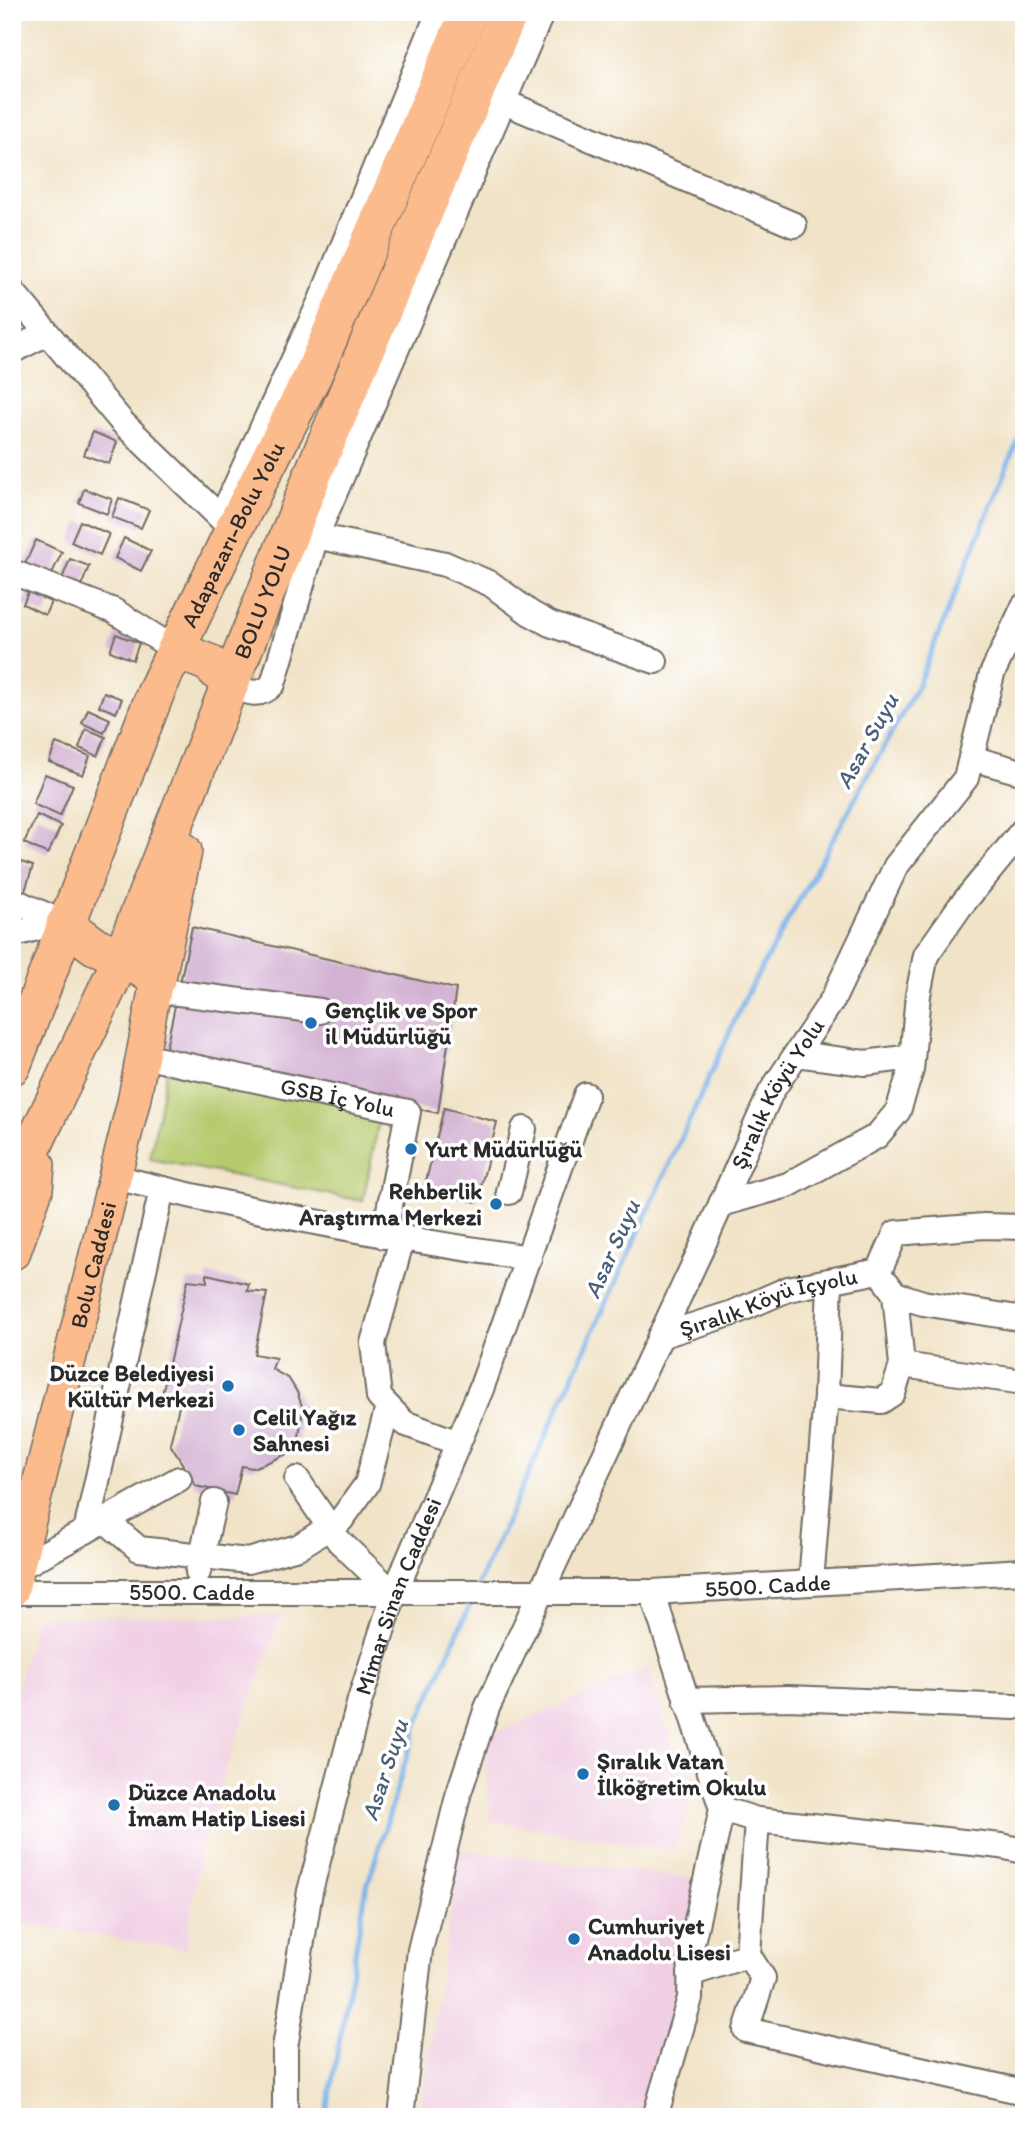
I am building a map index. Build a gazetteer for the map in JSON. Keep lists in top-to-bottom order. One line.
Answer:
{"streets":{"highway":["Adapazarı-Bolu Yolu","BOLU YOLU"],"main road":["Bolu Caddesi"],"street":["Şıralık Köyü Yolu","GSB İç Yolu","Şıralık Köyü İçyolu","5500. Cadde","Mimar Sinan Caddesi"]},"crossings":[["Şıralık Köyü Yolu","Şıralık Köyü İçyolu"],["Şıralık Köyü Yolu","5500. Cadde"],["GSB İç Yolu","Bolu Caddesi"],["Bolu Caddesi","5500. Cadde"],["5500. Cadde","Mimar Sinan Caddesi"]],"water":["Asar Suyu"],"places":["Gençlik ve Spor il Müdürlüğü","Yurt Müdürlüğü","Rehberlik Araştırma Merkezi","Düzce Belediyesi Kültür Merkezi","Celil Yağız Sahnesi","Şıralık Vatan İlköğretim Okulu","Düzce Anadolu İmam Hatip Lisesi","Cumhuriyet Anadolu Lisesi"]}
